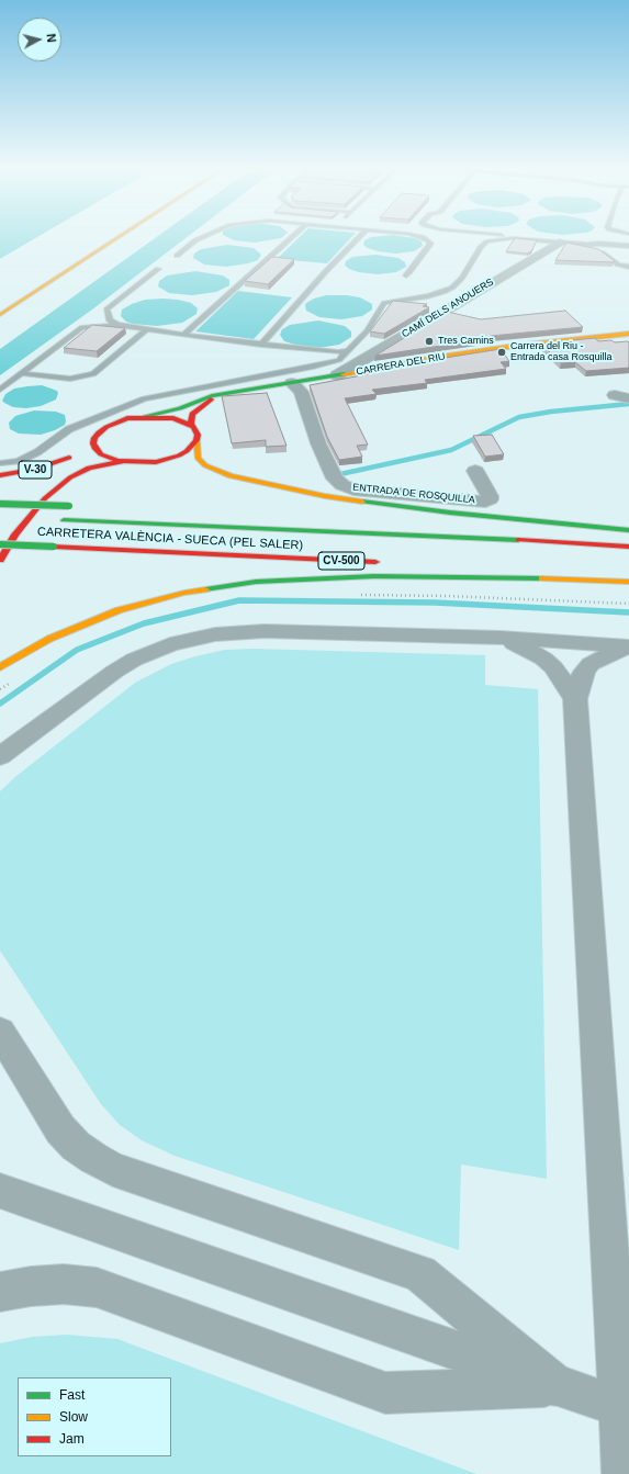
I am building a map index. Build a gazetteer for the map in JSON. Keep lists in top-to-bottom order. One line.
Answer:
{"streets":{"main road":["CARRERA DEL RIU","V-30","CARRETERA VALÈNCIA - SUECA (PEL SALER)","CV-500"],"street":["CAMÍ DELS ANOUERS","ENTRADA DE ROSQUILLA"]},"crossings":[["CAMÍ DELS ANOUERS","CARRERA DEL RIU"],["CARRERA DEL RIU","ENTRADA DE ROSQUILLA"]],"places":["Tres Camins","Carrera del Riu - Entrada casa Rosquilla"],"legend":["Fast","Slow","Jam"],"north":"right"}
